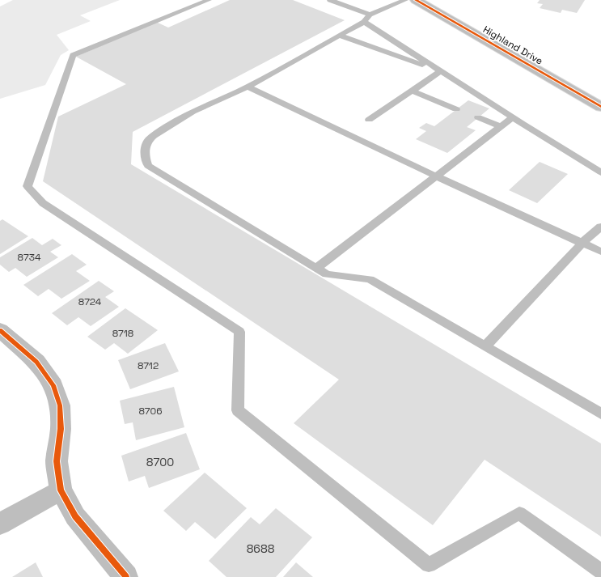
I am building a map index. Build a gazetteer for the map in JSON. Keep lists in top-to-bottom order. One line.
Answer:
{"streets":{"main road":["Highland Drive"]},"house_numbers":["8734","8724","8718","8712","8706","8700","8688"]}
